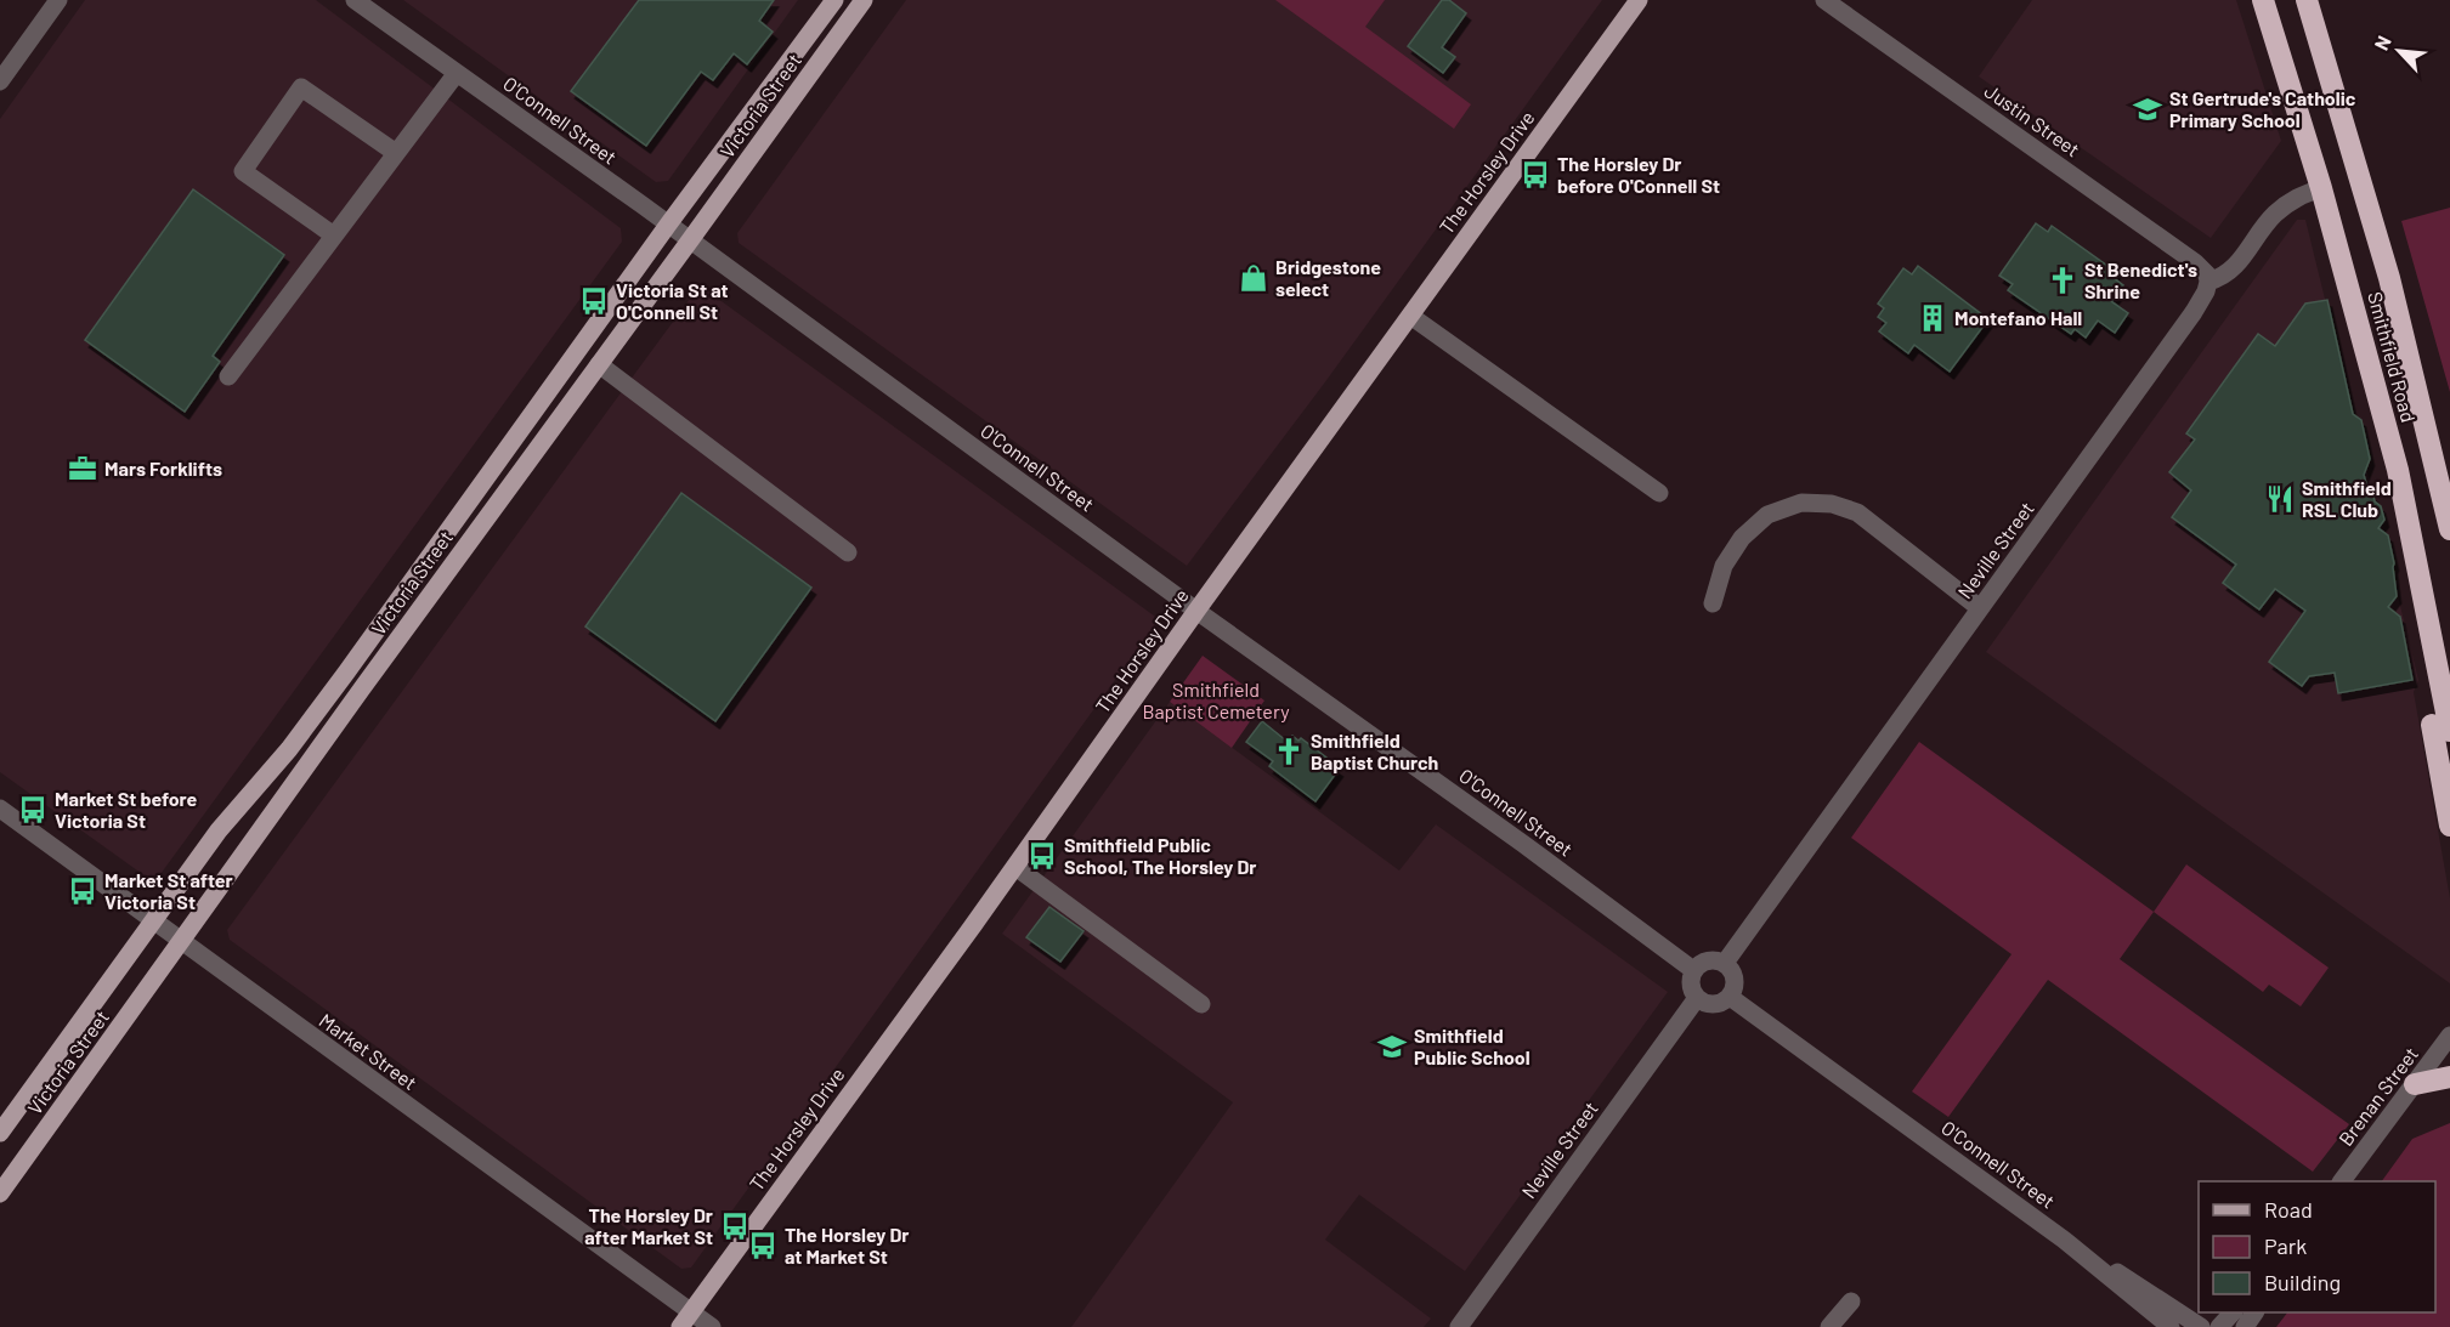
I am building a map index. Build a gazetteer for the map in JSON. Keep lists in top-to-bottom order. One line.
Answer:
{"streets":{"highway":["Smithfield Road"],"main road":["Victoria Street","The Horsley Drive"],"street":["O'Connell Street","Justin Street","Neville Street","Market Street","Brenan Street"]},"crossings":[["Victoria Street","O'Connell Street"],["Victoria Street","Market Street"],["O'Connell Street","The Horsley Drive"],["O'Connell Street","Neville Street"],["Justin Street","Neville Street"],["The Horsley Drive","Market Street"]],"parks":["Smithfield Baptist Cemetery"],"places":{"school or university":["St Gertrude's Catholic Primary School","Smithfield Public School"],"bus stop":["The Horsley Dr before O'Connell St","Victoria St at O'Connell St","Market St before Victoria St","Smithfield Public School, The Horsley Dr","Market St after Victoria St","The Horsley Dr after Market St","The Horsley Dr at Market St"],"shop":["Bridgestone select"],"church":["St Benedict's Shrine","Smithfield Baptist Church"],"building":["Montefano Hall"],"office":["Mars Forklifts"],"restaurant":["Smithfield RSL Club"]},"legend":["Road","Park","Building"],"north":"top left"}
